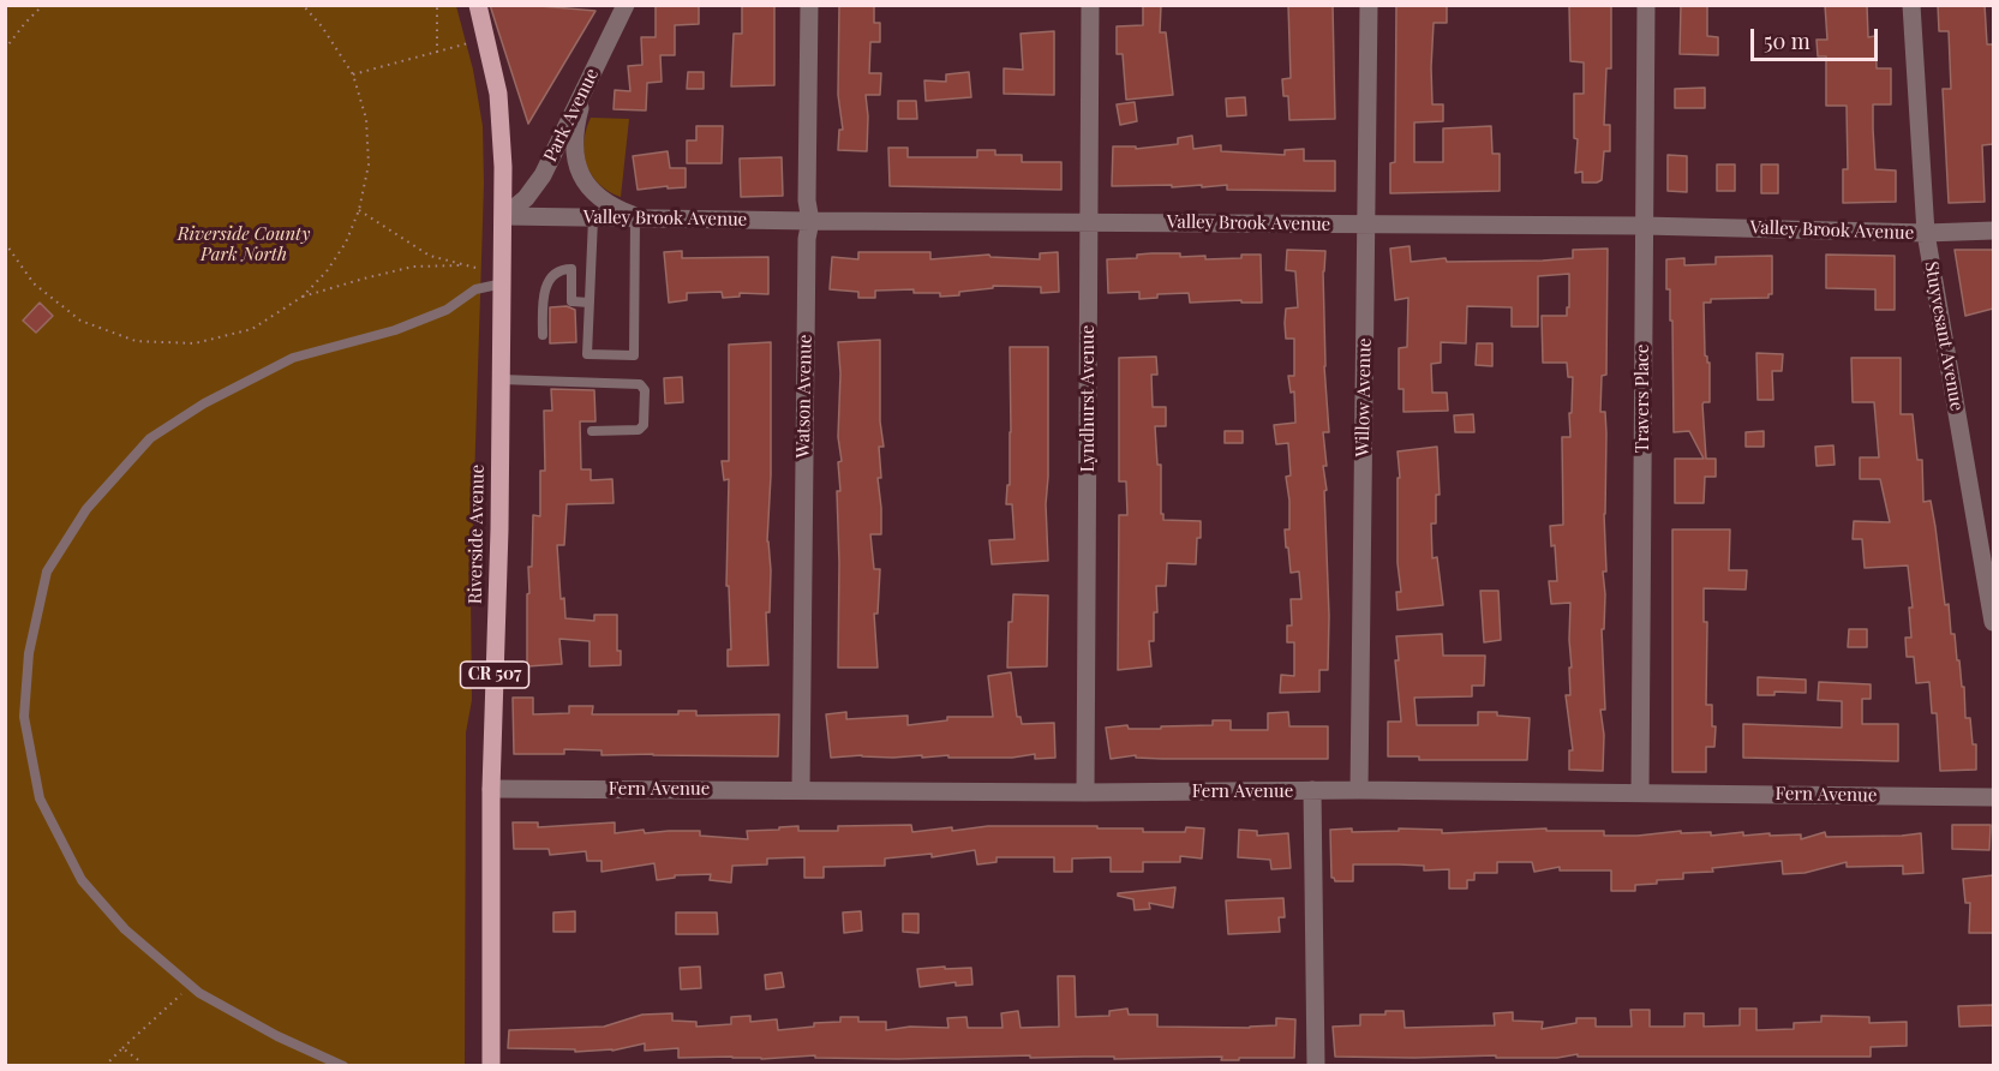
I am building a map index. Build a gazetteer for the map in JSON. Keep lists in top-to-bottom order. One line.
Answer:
{"streets":{"main road":["Riverside Avenue","CR 507"],"street":["Park Avenue","Valley Brook Avenue","Stuyvesant Avenue","Watson Avenue","Willow Avenue","Lyndhurst Avenue","Travers Place","Fern Avenue"]},"crossings":[["Park Avenue","Valley Brook Avenue"],["Park Avenue","Riverside Avenue"],["Valley Brook Avenue","Stuyvesant Avenue"],["Valley Brook Avenue","Watson Avenue"],["Valley Brook Avenue","Willow Avenue"],["Valley Brook Avenue","Lyndhurst Avenue"],["Valley Brook Avenue","Travers Place"],["Valley Brook Avenue","Riverside Avenue"],["Watson Avenue","Fern Avenue"],["Willow Avenue","Fern Avenue"],["Lyndhurst Avenue","Fern Avenue"],["Travers Place","Fern Avenue"],["Riverside Avenue","Fern Avenue"]],"parks":["Riverside County Park North"],"scale_bar":"50 m"}
